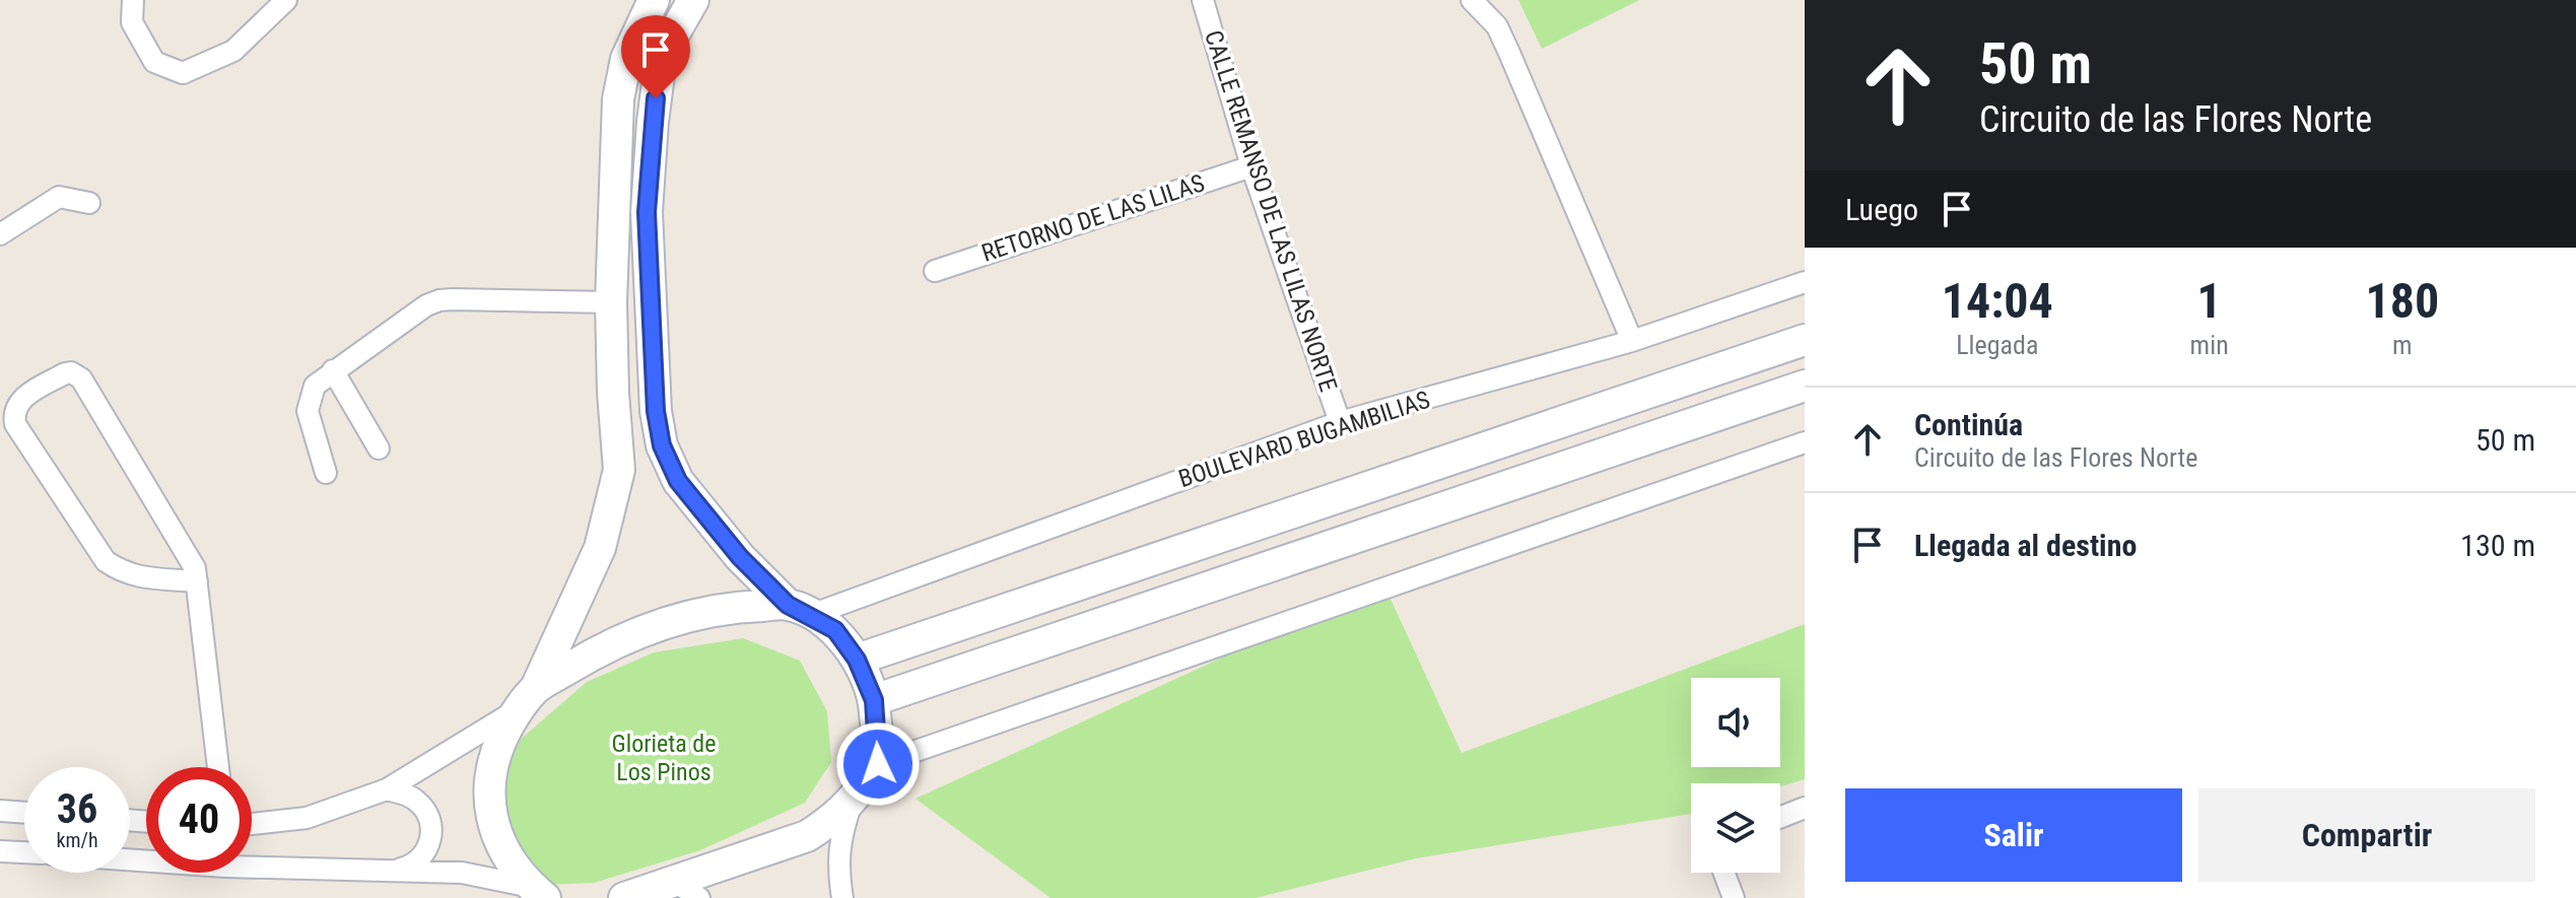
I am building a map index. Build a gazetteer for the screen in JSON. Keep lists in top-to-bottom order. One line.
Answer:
{"streets":{"street":["CALLE REMANSO DE LAS LILAS NORTE","RETORNO DE LAS LILAS","BOULEVARD BUGAMBILIAS"]},"crossings":[["CALLE REMANSO DE LAS LILAS NORTE","RETORNO DE LAS LILAS"],["CALLE REMANSO DE LAS LILAS NORTE","BOULEVARD BUGAMBILIAS"]],"parks":["Glorieta de Los Pinos"],"page":{"turn":["50 m","Circuito de las Flores Norte"],"then":"Luego","eta":["14:04","Llegada","1","min","180","m"],"list":[{"name":"Continúa","note":"Circuito de las Flores Norte","value":"50 m"},{"name":"Llegada al destino","value":"130 m"}],"speed":"36 km/h","limit":"40","buttons":["Salir","Compartir"]}}
